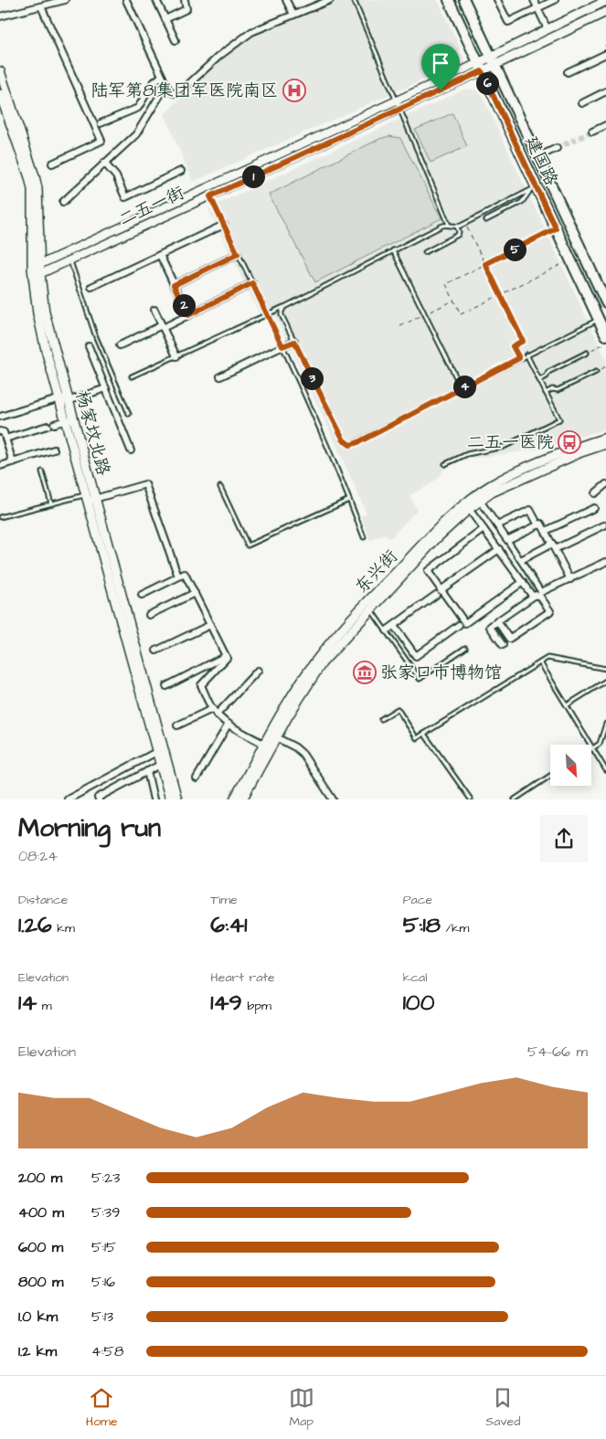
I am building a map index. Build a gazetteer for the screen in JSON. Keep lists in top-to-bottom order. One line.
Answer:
{"streets":{"main road":["建国路","杨家坟北路","东兴街"],"street":["二五一街"]},"crossings":[["建国路","二五一街"],["二五一街","杨家坟北路"]],"places":{"hospital":["陆军第81集团军医院南区"],"bus stop":["二五一医院"],"museum":["张家口市博物馆"]},"north":"bottom right","page":{"pins":["6","1","5","2","3","4"],"heading":["Morning run","08:24"],"stats":[["Distance","1.26 km"],["Time","6:41"],["Pace","5:18 /km"],["Elevation","14 m"],["Heart rate","149 bpm"],["kcal","100"]],"chart":["Elevation","54–66 m"],"list":[{"name":"200 m","note":"5:23"},{"name":"400 m","note":"5:39"},{"name":"600 m","note":"5:15"},{"name":"800 m","note":"5:16"},{"name":"1.0 km","note":"5:13"},{"name":"1.2 km","note":"4:58"}],"tabs":["Home","Map","Saved"]}}
